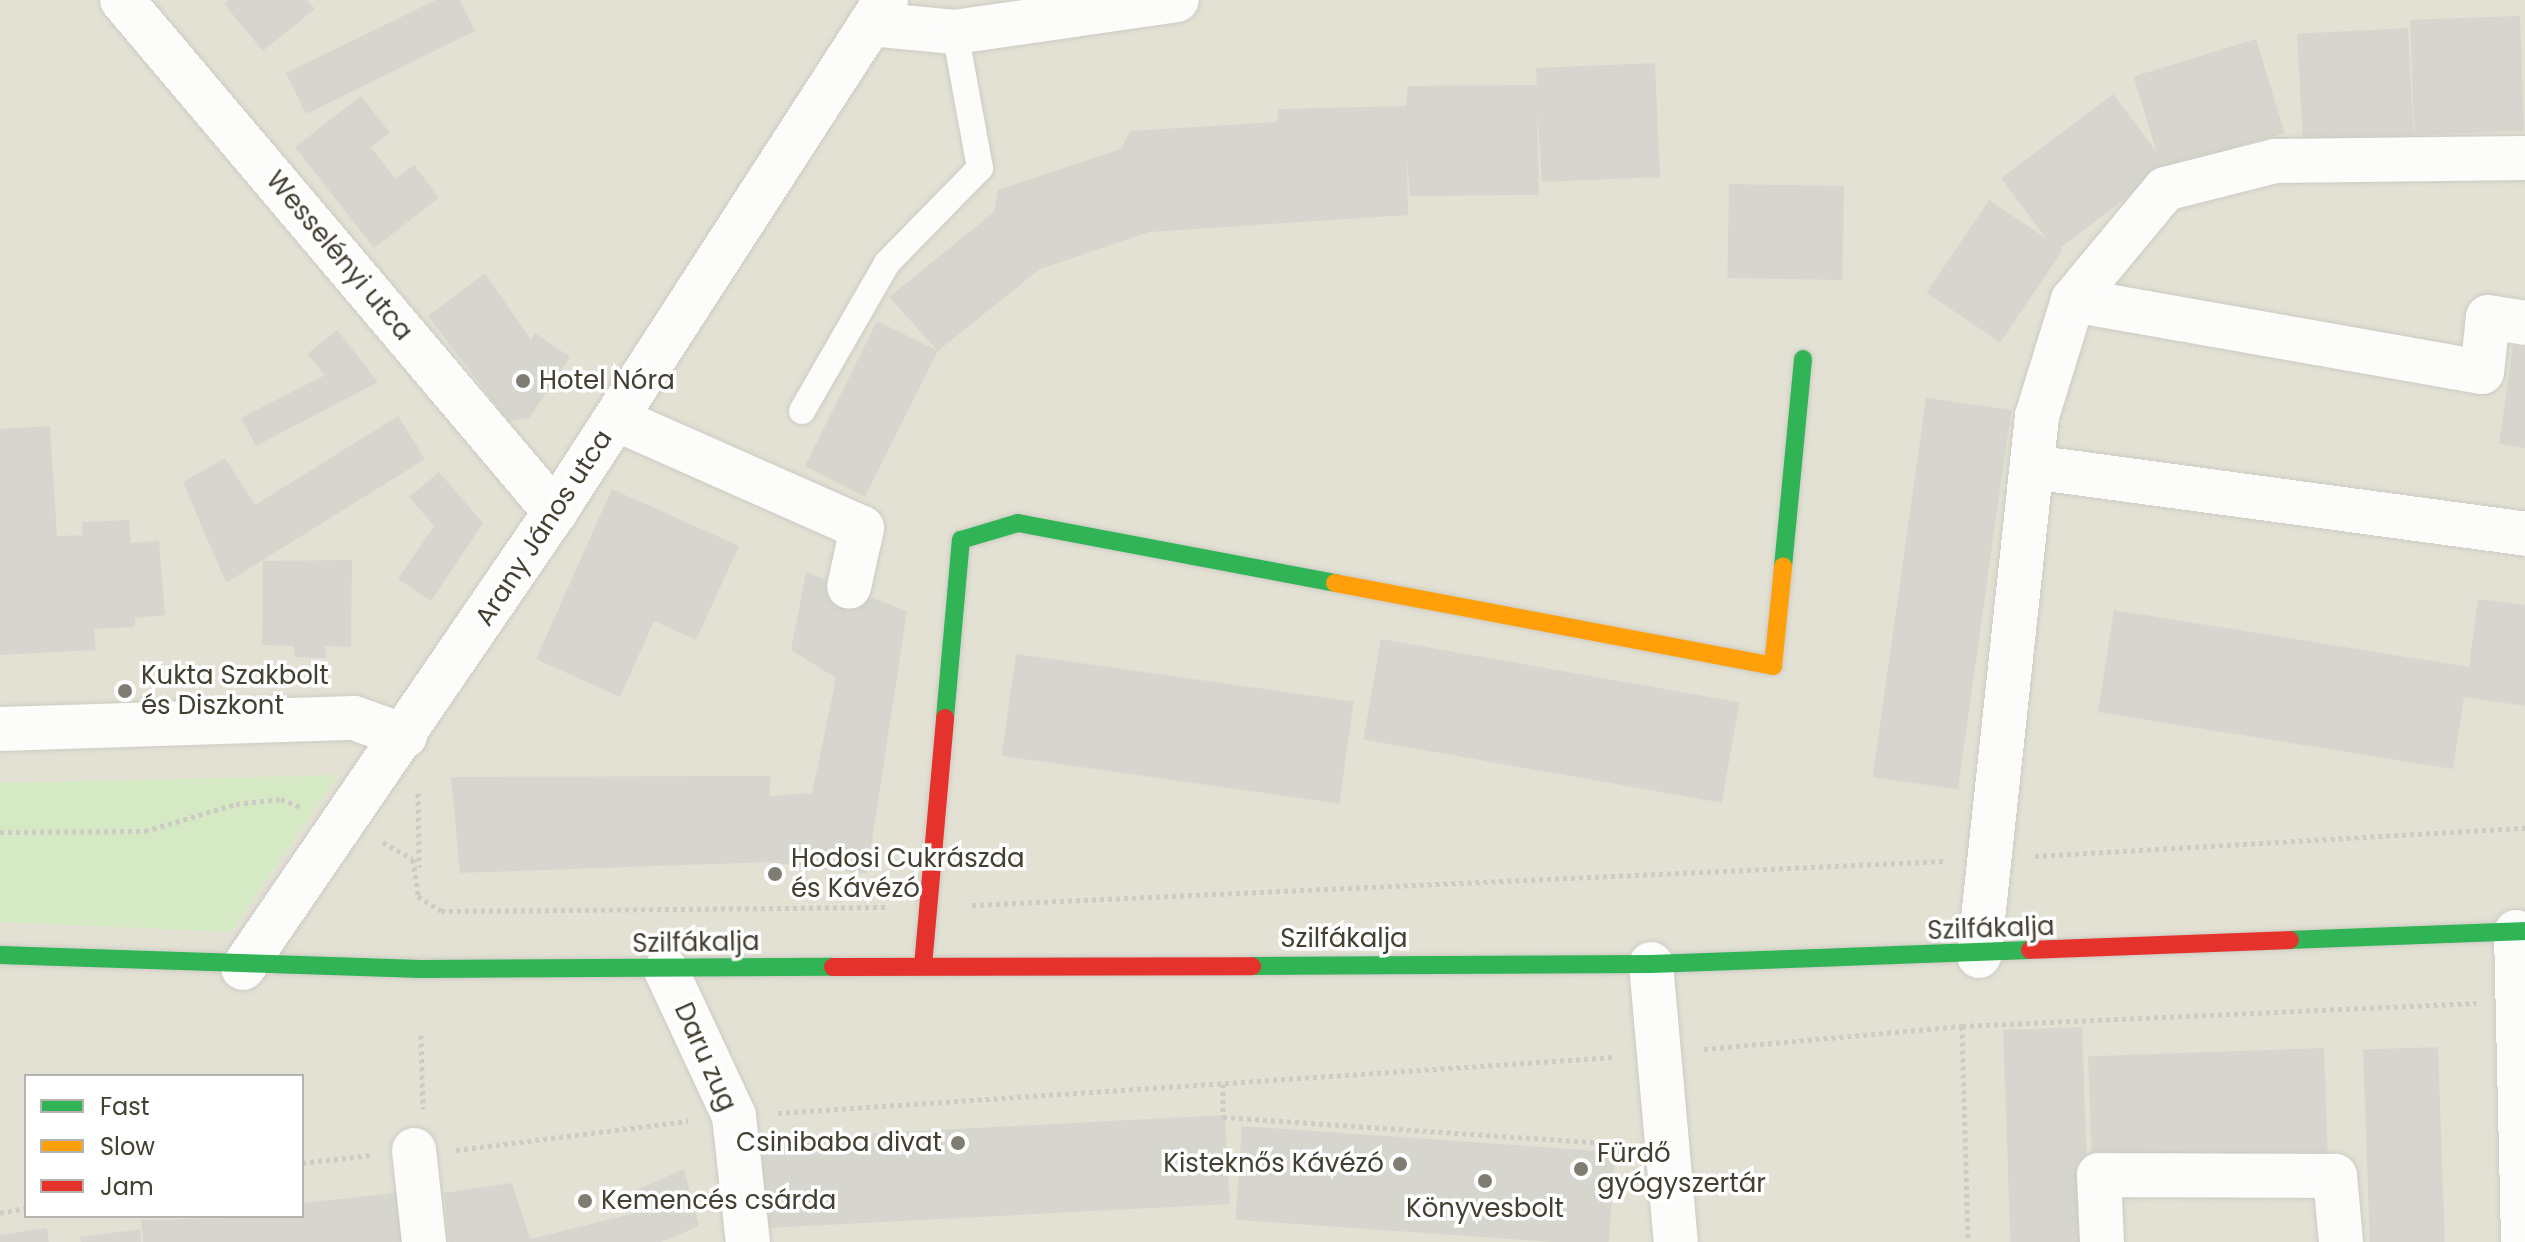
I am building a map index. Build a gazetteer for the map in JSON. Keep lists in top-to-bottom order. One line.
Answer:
{"streets":{"street":["Wesselényi utca","Arany János utca","Szilfákalja","Daru zug"]},"crossings":[["Wesselényi utca","Arany János utca"],["Arany János utca","Szilfákalja"],["Szilfákalja","Daru zug"]],"places":["Hotel Nóra","Kukta Szakbolt és Diszkont","Hodosi Cukrászda és Kávézó","Csinibaba divat","Kisteknős Kávézó","Fürdő gyógyszertár","Könyvesbolt","Kemencés csárda"],"legend":["Fast","Slow","Jam"]}
